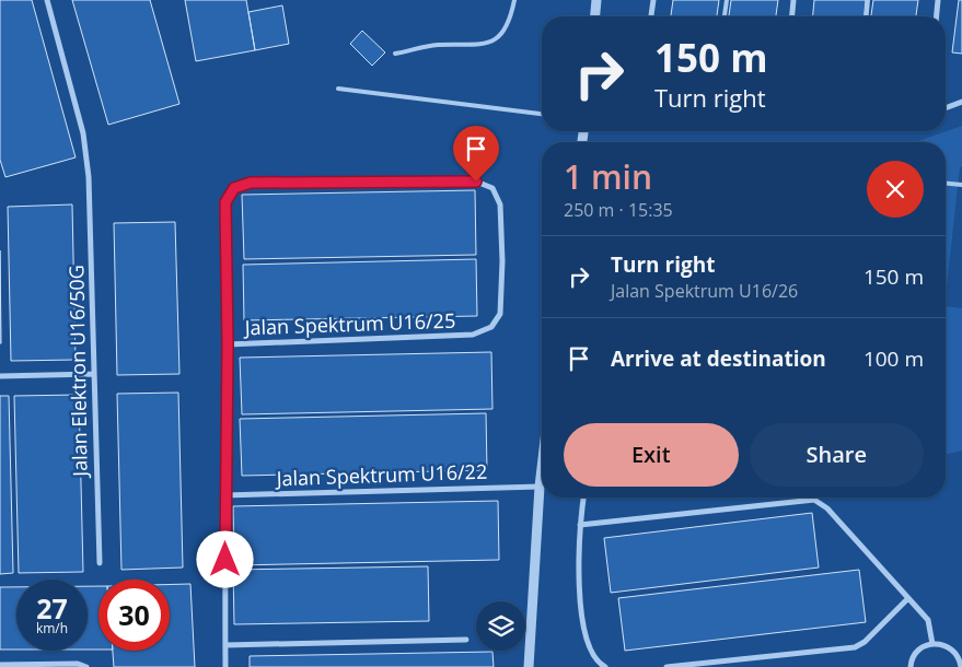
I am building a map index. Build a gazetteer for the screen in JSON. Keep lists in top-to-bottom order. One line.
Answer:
{"streets":{"street":["Jalan Spektrum U16/25","Jalan Elektron U16/50G","Jalan Spektrum U16/22"]},"page":{"turn":["150 m","Turn right"],"heading":["1 min","250 m · 15:35"],"list":[{"name":"Turn right","note":"Jalan Spektrum U16/26","value":"150 m"},{"name":"Arrive at destination","value":"100 m"}],"buttons":["Exit","Share"],"speed":"27 km/h","limit":"30"}}
